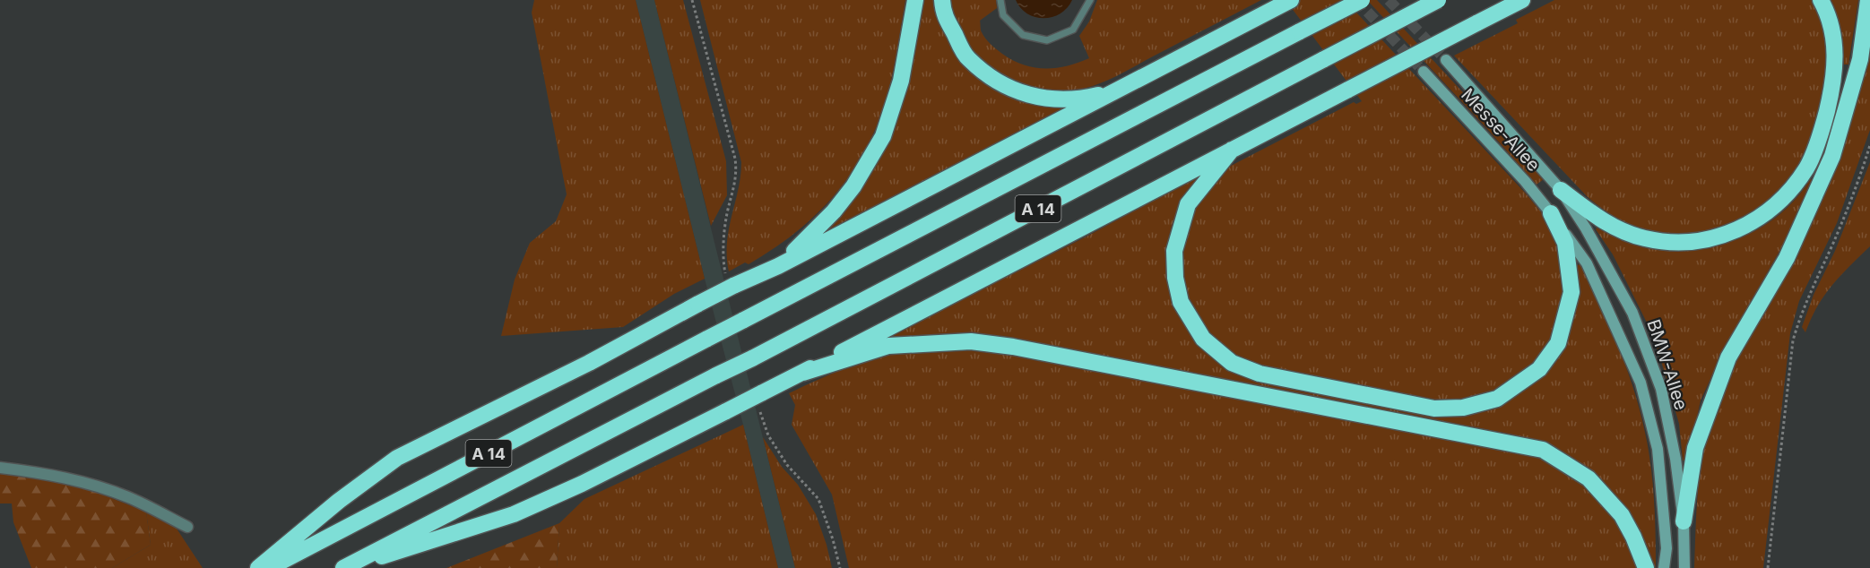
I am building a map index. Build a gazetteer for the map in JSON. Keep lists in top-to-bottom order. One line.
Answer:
{"streets":{"highway":["A 14"],"main road":["Messe-Allee","BMW-Allee"]},"crossings":[["Messe-Allee","BMW-Allee"]]}
